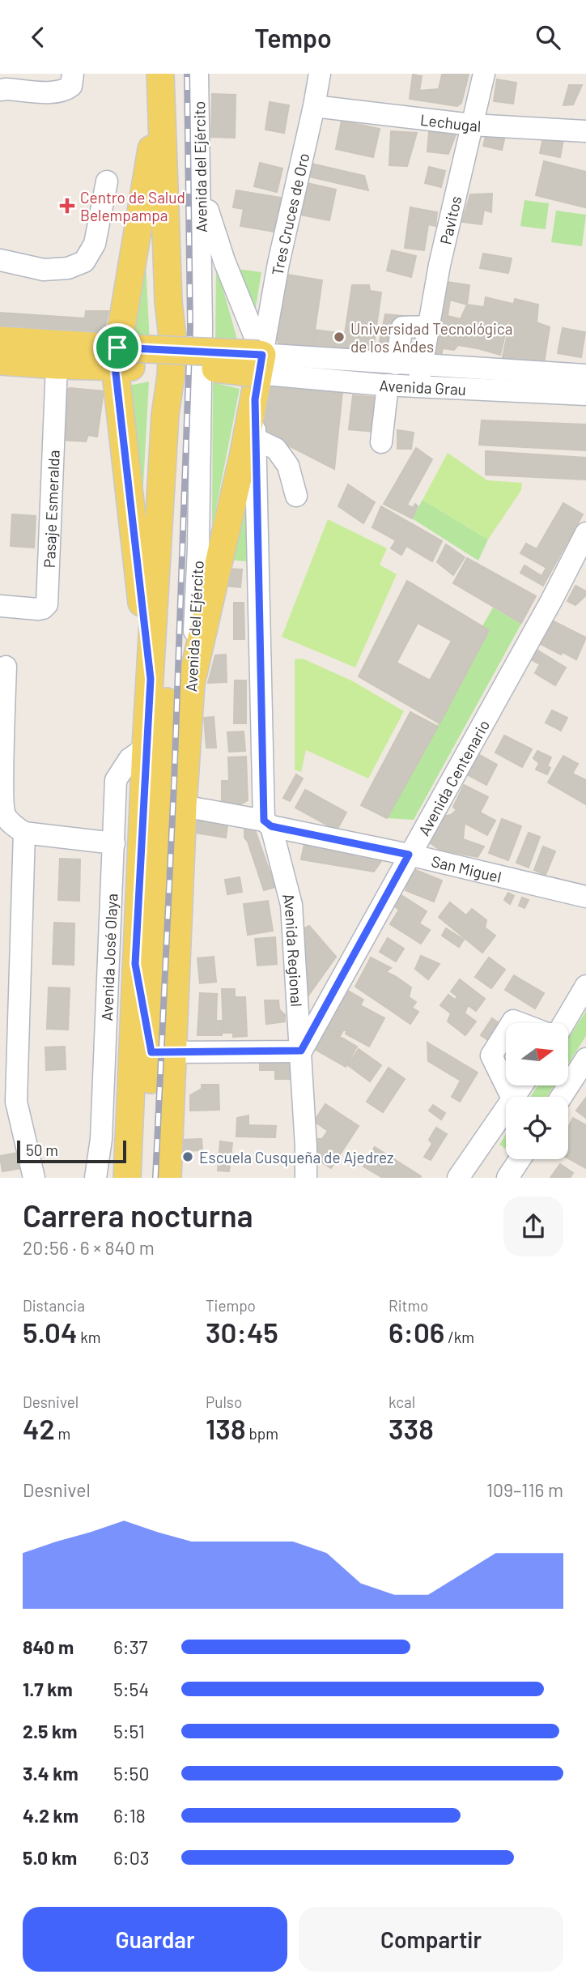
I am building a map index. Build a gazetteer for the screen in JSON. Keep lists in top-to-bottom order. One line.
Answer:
{"streets":{"main road":["Avenida del Ejército"],"street":["Lechugal","Tres Cruces de Oro","Pavitos","Avenida Grau","Pasaje Esmeralda","Avenida Centenario","San Miguel","Avenida Regional","Avenida José Olaya"]},"crossings":[["Lechugal","Tres Cruces de Oro"],["Lechugal","Pavitos"],["Avenida del Ejército","San Miguel"],["Tres Cruces de Oro","Avenida Grau"],["Tres Cruces de Oro","Avenida Regional"],["Pavitos","Avenida Grau"],["Avenida Grau","Avenida Regional"],["Avenida Centenario","San Miguel"],["Avenida Centenario","Avenida Regional"],["San Miguel","Avenida Regional"]],"places":{"health":["Centro de Salud Belempampa"],"other":["Universidad Tecnológica de los Andes","Escuela Cusqueña de Ajedrez"]},"scale_bar":"50 m","north":"right","page":{"header":"Tempo","scale":"50 m","heading":["Carrera nocturna","20:56 · 6 × 840 m"],"stats":[["Distancia","5.04 km"],["Tiempo","30:45"],["Ritmo","6:06 /km"],["Desnivel","42 m"],["Pulso","138 bpm"],["kcal","338"]],"chart":["Desnivel","109–116 m"],"list":[{"name":"840 m","note":"6:37"},{"name":"1.7 km","note":"5:54"},{"name":"2.5 km","note":"5:51"},{"name":"3.4 km","note":"5:50"},{"name":"4.2 km","note":"6:18"},{"name":"5.0 km","note":"6:03"}],"buttons":["Guardar","Compartir"]}}
